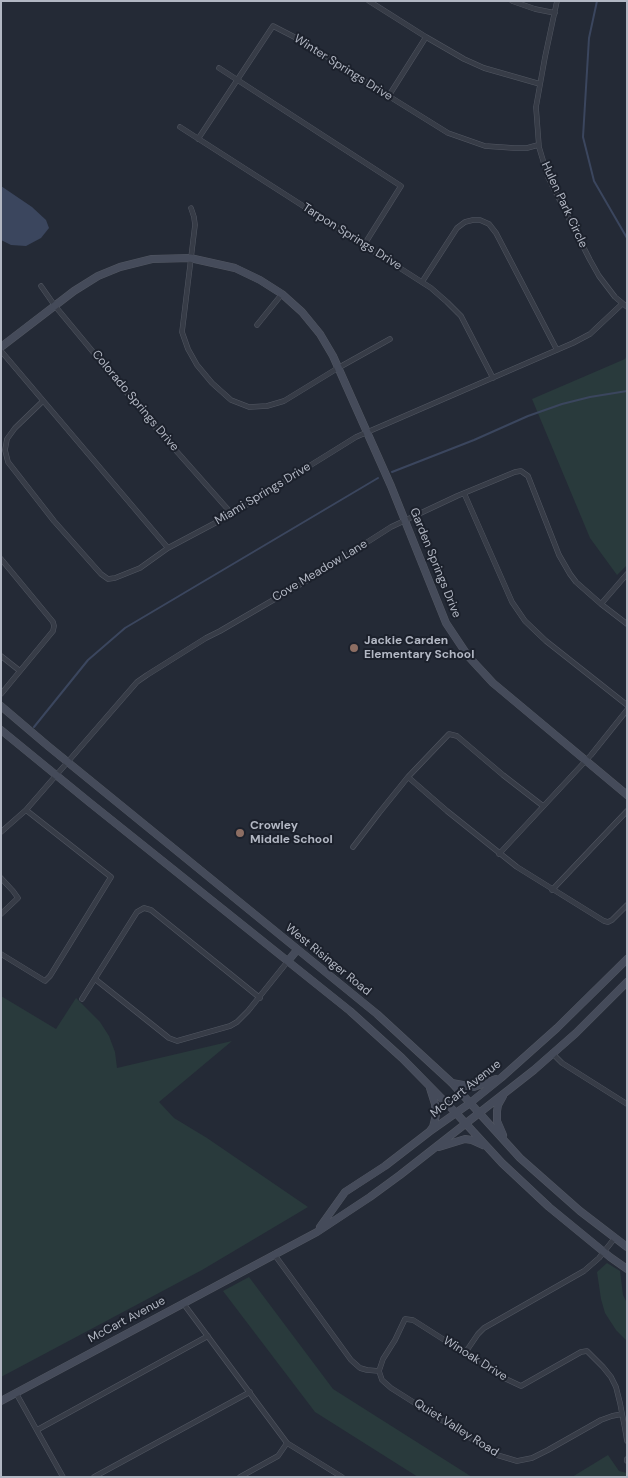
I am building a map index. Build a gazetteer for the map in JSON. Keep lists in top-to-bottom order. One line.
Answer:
{"streets":{"main road":["Garden Springs Drive","West Risinger Road","McCart Avenue"],"street":["Winter Springs Drive","Hulen Park Circle","Tarpon Springs Drive","Colorado Springs Drive","Miami Springs Drive","Cove Meadow Lane","Winoak Drive","Quiet Valley Road"]},"crossings":[["Winter Springs Drive","Hulen Park Circle"],["Winter Springs Drive","Tarpon Springs Drive"],["Hulen Park Circle","Miami Springs Drive"],["Tarpon Springs Drive","Miami Springs Drive"],["Colorado Springs Drive","Miami Springs Drive"],["Colorado Springs Drive","Garden Springs Drive"],["Miami Springs Drive","Garden Springs Drive"],["Garden Springs Drive","Cove Meadow Lane"],["Cove Meadow Lane","West Risinger Road"],["West Risinger Road","McCart Avenue"],["Winoak Drive","Quiet Valley Road"]],"places":["Jackie Carden Elementary School","Crowley Middle School"]}
